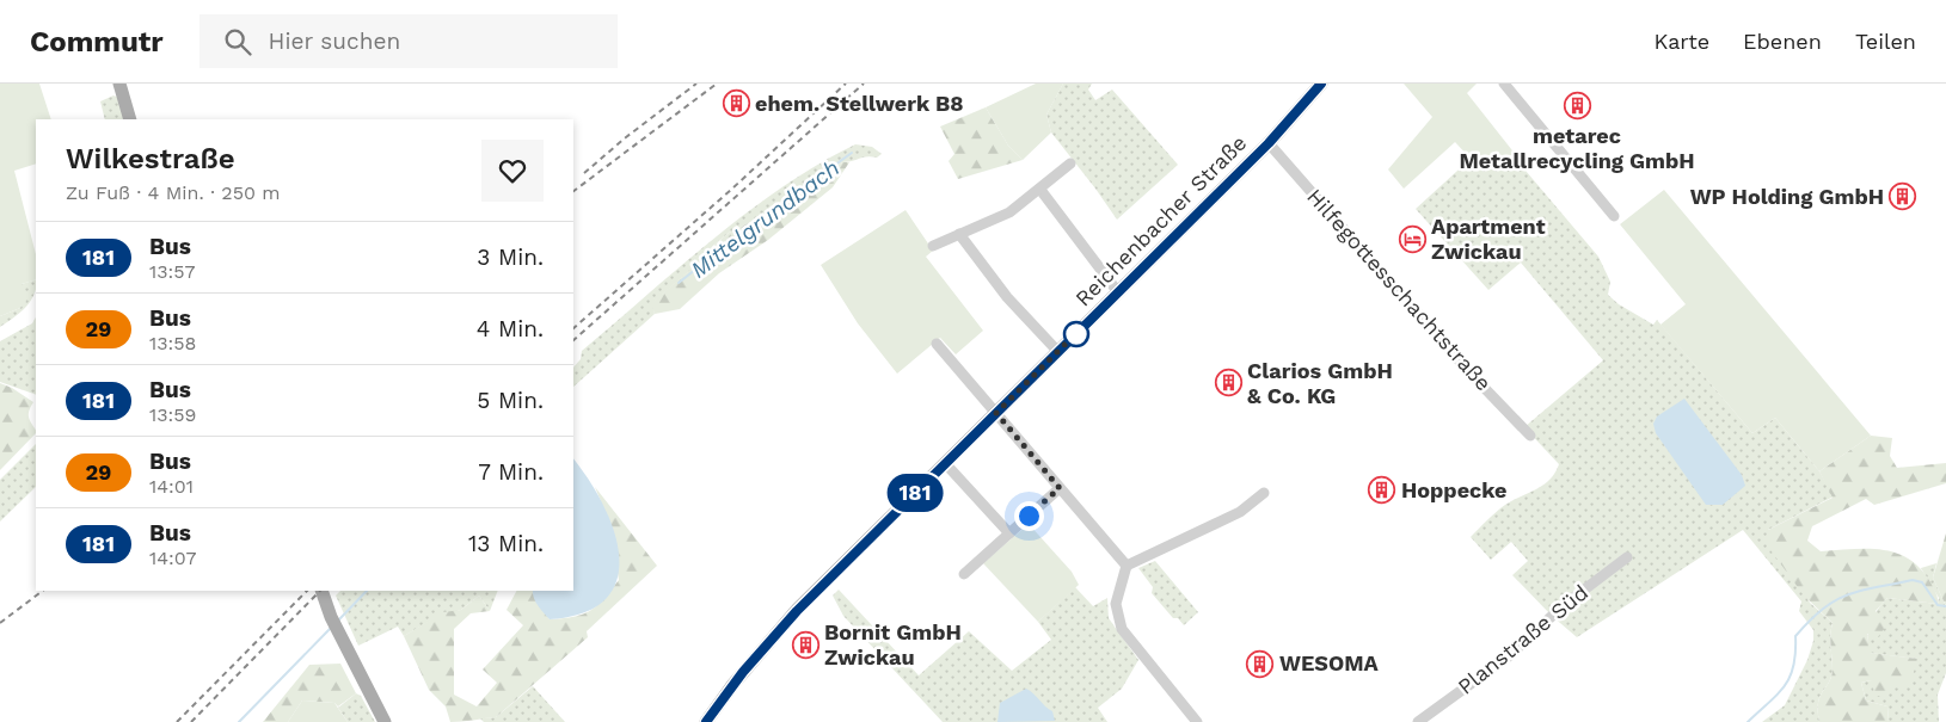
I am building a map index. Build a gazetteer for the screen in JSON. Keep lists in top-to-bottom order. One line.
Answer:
{"streets":{"main road":["Reichenbacher Straße"],"street":["Hilfegottesschachtstraße","Planstraße Süd"]},"crossings":[["Reichenbacher Straße","Hilfegottesschachtstraße"]],"water":["Mittelgrundbach"],"places":{"building":["ehem. Stellwerk B8","metarec Metallrecycling GmbH","WP Holding GmbH","Clarios GmbH & Co. KG","Hoppecke","Bornit GmbH Zwickau","WESOMA"],"hotel":["Apartment Zwickau"]},"lines":["bus line 181"],"page":{"header":"Commutr","search":"Hier suchen","nav":["Karte","Ebenen","Teilen"],"on_map":"181","heading":["Wilkestraße","Zu Fuß · 4 Min. · 250 m"],"list":[{"mark":"181","name":"Bus","note":"13:57","value":"3 Min."},{"mark":"29","name":"Bus","note":"13:58","value":"4 Min."},{"mark":"181","name":"Bus","note":"13:59","value":"5 Min."},{"mark":"29","name":"Bus","note":"14:01","value":"7 Min."},{"mark":"181","name":"Bus","note":"14:07","value":"13 Min."}]}}
